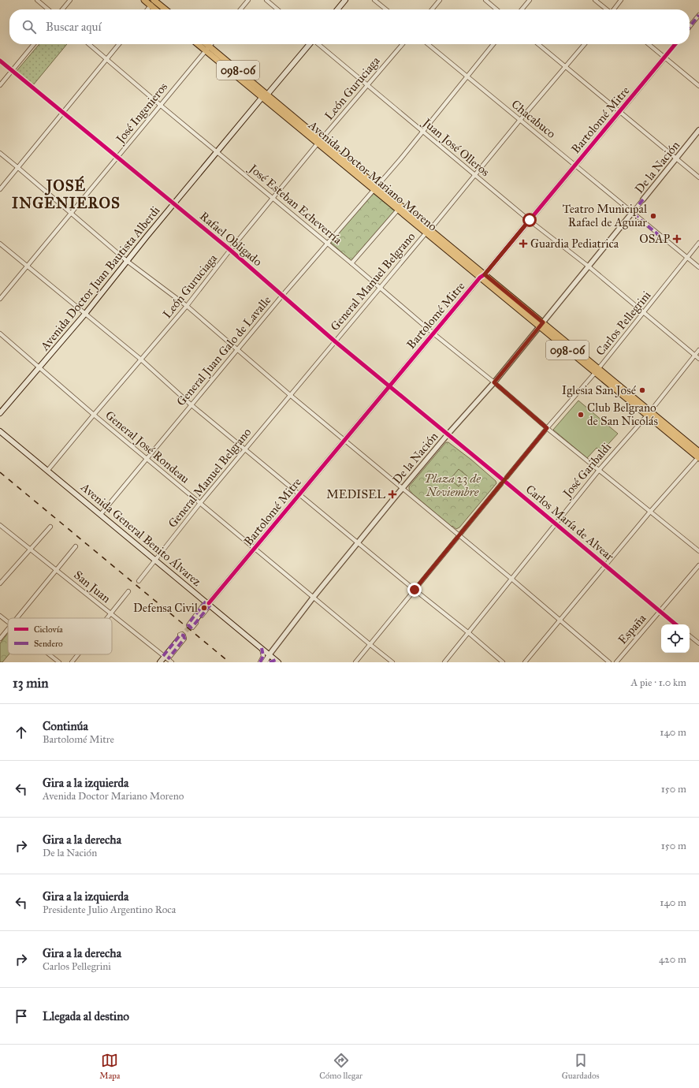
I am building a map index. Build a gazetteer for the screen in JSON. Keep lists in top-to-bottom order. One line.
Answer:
{"streets":{"main road":["098-06","Avenida Doctor Mariano Moreno","Avenida Doctor Juan Bautista Alberdi","Avenida General Benito Álvarez"],"street":["León Guruciaga","José Ingenieros","Chacabuco","Bartolomé Mitre","Juan José Olleros","De la Nación","José Esteban Echeverría","Rafael Obligado","General Manuel Belgrano","Carlos Pellegrini","General Juan Galo de Lavalle","General José Rondeau","José Garibaldi","Carlos María de Alvear","San Juan","España"]},"crossings":[["098-06","De la Nación"],["098-06","Avenida Doctor Mariano Moreno"],["098-06","Carlos Pellegrini"],["098-06","José Garibaldi"],["León Guruciaga","Juan José Olleros"],["León Guruciaga","Avenida Doctor Mariano Moreno"],["León Guruciaga","José Esteban Echeverría"],["León Guruciaga","Rafael Obligado"],["León Guruciaga","General José Rondeau"],["León Guruciaga","Avenida General Benito Álvarez"],["José Ingenieros","Avenida Doctor Mariano Moreno"],["José Ingenieros","José Esteban Echeverría"],["José Ingenieros","Rafael Obligado"],["Chacabuco","Bartolomé Mitre"],["Chacabuco","De la Nación"],["Chacabuco","General Manuel Belgrano"],["Chacabuco","Carlos Pellegrini"],["Chacabuco","General Juan Galo de Lavalle"],["Bartolomé Mitre","Juan José Olleros"],["Bartolomé Mitre","Avenida Doctor Mariano Moreno"],["Bartolomé Mitre","José Esteban Echeverría"],["Bartolomé Mitre","Rafael Obligado"],["Bartolomé Mitre","General José Rondeau"],["Bartolomé Mitre","Avenida General Benito Álvarez"],["Juan José Olleros","De la Nación"],["Juan José Olleros","General Manuel Belgrano"],["Juan José Olleros","Carlos Pellegrini"],["Juan José Olleros","General Juan Galo de Lavalle"],["Juan José Olleros","José Garibaldi"],["De la Nación","Avenida Doctor Mariano Moreno"],["De la Nación","José Esteban Echeverría"],["De la Nación","Rafael Obligado"],["De la Nación","General José Rondeau"],["De la Nación","Carlos María de Alvear"],["De la Nación","Avenida General Benito Álvarez"],["Avenida Doctor Mariano Moreno","Avenida Doctor Juan Bautista Alberdi"],["Avenida Doctor Mariano Moreno","General Manuel Belgrano"],["Avenida Doctor Mariano Moreno","General Juan Galo de Lavalle"],["José Esteban Echeverría","Avenida Doctor Juan Bautista Alberdi"],["José Esteban Echeverría","General Manuel Belgrano"],["José Esteban Echeverría","Carlos Pellegrini"],["José Esteban Echeverría","General Juan Galo de Lavalle"],["José Esteban Echeverría","José Garibaldi"],["Rafael Obligado","Avenida Doctor Juan Bautista Alberdi"],["Rafael Obligado","General Manuel Belgrano"],["Rafael Obligado","General Juan Galo de Lavalle"],["Rafael Obligado","Carlos María de Alvear"],["Avenida Doctor Juan Bautista Alberdi","General José Rondeau"],["General Manuel Belgrano","General José Rondeau"],["General Manuel Belgrano","Avenida General Benito Álvarez"],["Carlos Pellegrini","General José Rondeau"],["Carlos Pellegrini","Carlos María de Alvear"],["General Juan Galo de Lavalle","General José Rondeau"],["General Juan Galo de Lavalle","Avenida General Benito Álvarez"],["José Garibaldi","Carlos María de Alvear"],["Carlos María de Alvear","España"]],"districts":["JOSÉ INGENIEROS"],"parks":["Plaza 23 de Noviembre"],"places":{"other":["Teatro Municipal Rafael de Aguiar","Iglesia San José","Club Belgrano de San Nicolás","Defensa Civil"],"health":["OSAP","Guardia Pediatrica","MEDISEL"]},"legend":["Ciclovía","Sendero"],"page":{"search":"Buscar aquí","heading":["13 min","A pie · 1.0 km"],"list":[["Continúa","Bartolomé Mitre","140 m"],["Gira a la izquierda","Avenida Doctor Mariano Moreno","150 m"],["Gira a la derecha","De la Nación","150 m"],["Gira a la izquierda","Presidente Julio Argentino Roca","140 m"],["Gira a la derecha","Carlos Pellegrini","420 m"],"Llegada al destino"],"nav":["Mapa","Cómo llegar","Guardados"]}}
